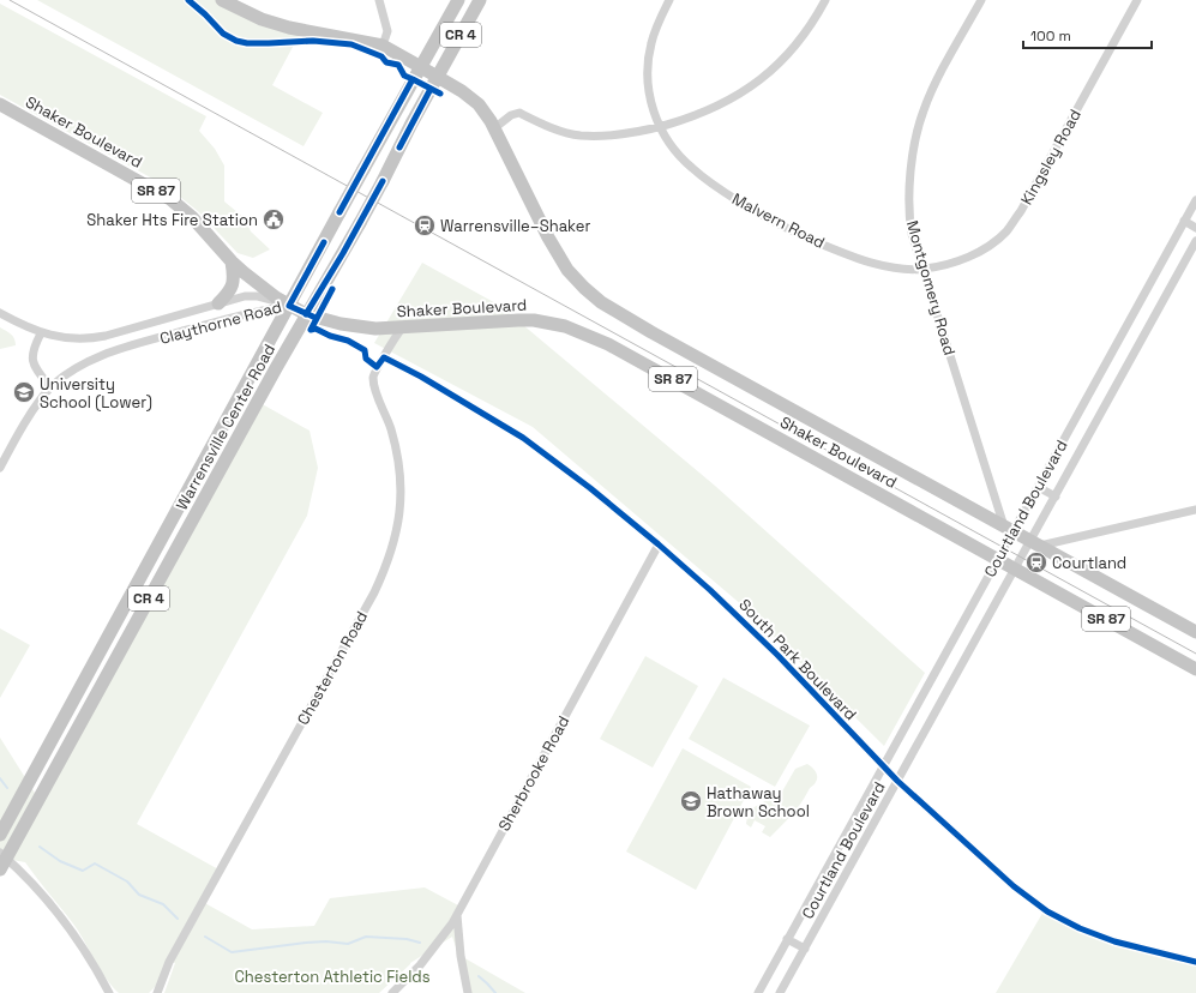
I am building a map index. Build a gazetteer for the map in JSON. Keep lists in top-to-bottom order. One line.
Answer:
{"streets":{"main road":["CR 4","Shaker Boulevard","SR 87","Warrensville Center Road"],"street":["Kingsley Road","Malvern Road","Montgomery Road","Claythorne Road","Courtland Boulevard","South Park Boulevard","Chesterton Road","Sherbrooke Road"]},"crossings":[["Shaker Boulevard","Montgomery Road"],["Shaker Boulevard","Claythorne Road"],["Shaker Boulevard","Warrensville Center Road"],["Shaker Boulevard","Courtland Boulevard"],["Shaker Boulevard","Chesterton Road"],["Kingsley Road","Malvern Road"],["Kingsley Road","Montgomery Road"],["Malvern Road","Montgomery Road"],["Montgomery Road","Courtland Boulevard"],["Claythorne Road","Warrensville Center Road"],["Courtland Boulevard","South Park Boulevard"],["South Park Boulevard","Chesterton Road"],["South Park Boulevard","Sherbrooke Road"]],"parks":["Chesterton Athletic Fields"],"places":{"public building":["Shaker Hts Fire Station"],"station":["Warrensville–Shaker","Courtland"],"school or university":["University School (Lower)","Hathaway Brown School"]},"scale_bar":"100 m"}
